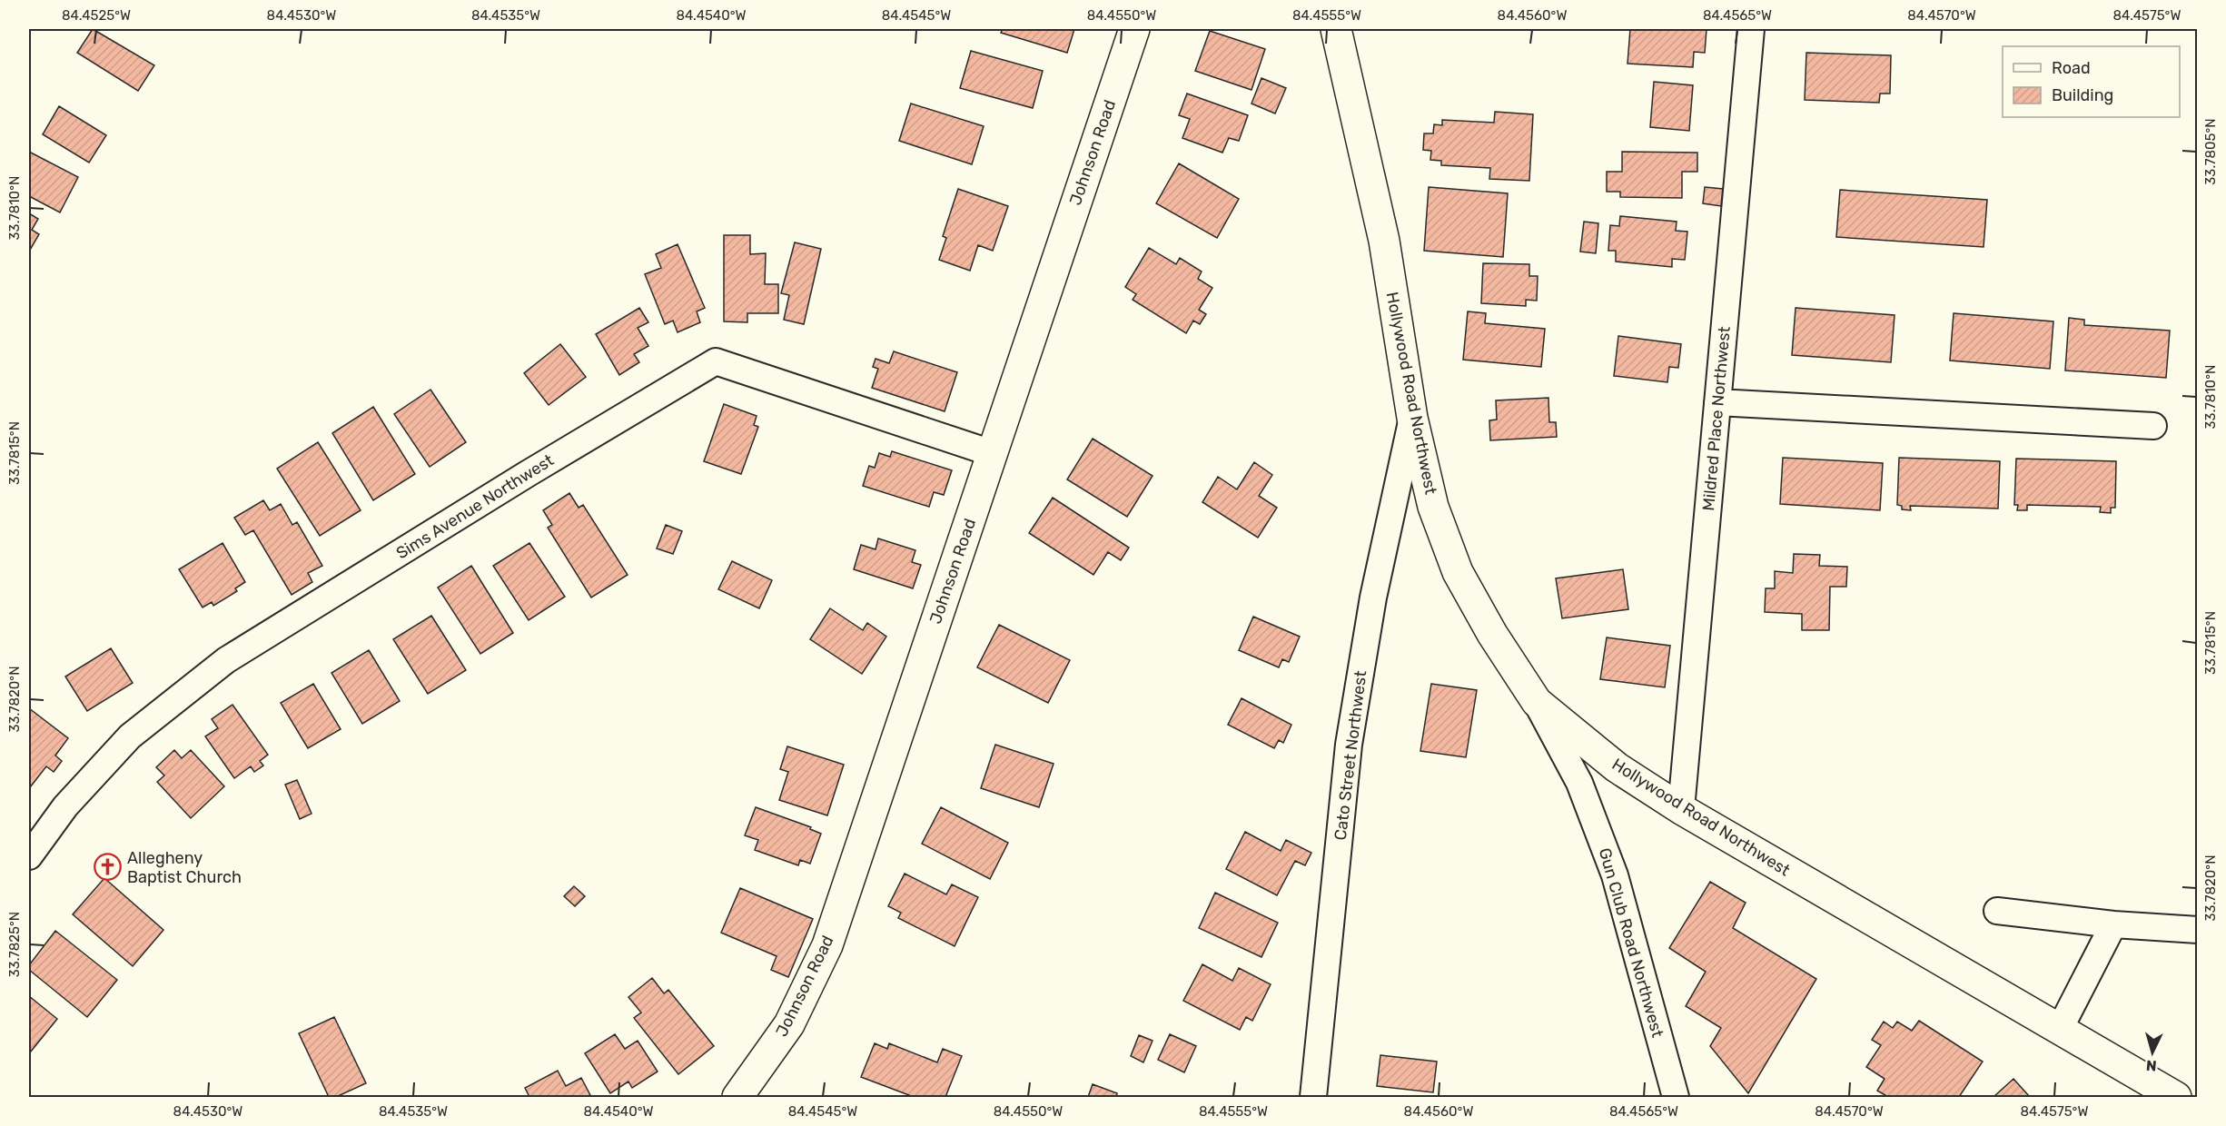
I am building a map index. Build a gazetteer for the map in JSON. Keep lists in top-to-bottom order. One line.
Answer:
{"streets":{"street":["Johnson Road","Hollywood Road Northwest","Mildred Place Northwest","Sims Avenue Northwest","Cato Street Northwest","Gun Club Road Northwest"]},"crossings":[["Johnson Road","Sims Avenue Northwest"],["Hollywood Road Northwest","Mildred Place Northwest"],["Hollywood Road Northwest","Cato Street Northwest"],["Hollywood Road Northwest","Gun Club Road Northwest"]],"places":{"church":["Allegheny Baptist Church"]},"legend":["Road","Building"],"north":"bottom","coordinates":["84.4525°W","84.4530°W","84.4535°W","84.4540°W","84.4545°W","84.4550°W","84.4555°W","84.4560°W","84.4565°W","84.4570°W","84.4575°W","33.7805°N","33.7810°N","33.7815°N","33.7820°N","33.7825°N"]}
